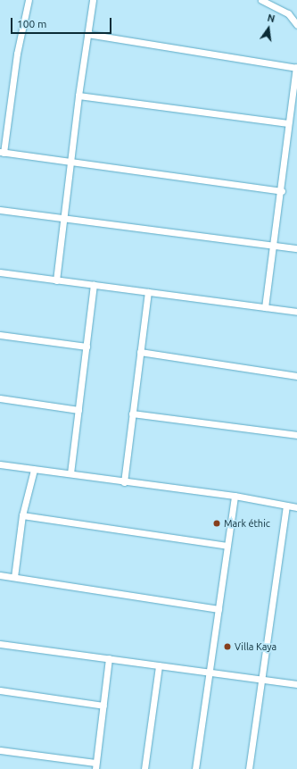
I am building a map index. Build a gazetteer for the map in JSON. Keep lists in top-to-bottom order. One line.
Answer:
{"places":["Mark éthic","Villa Kaya"],"scale_bar":"100 m","north":"top"}
